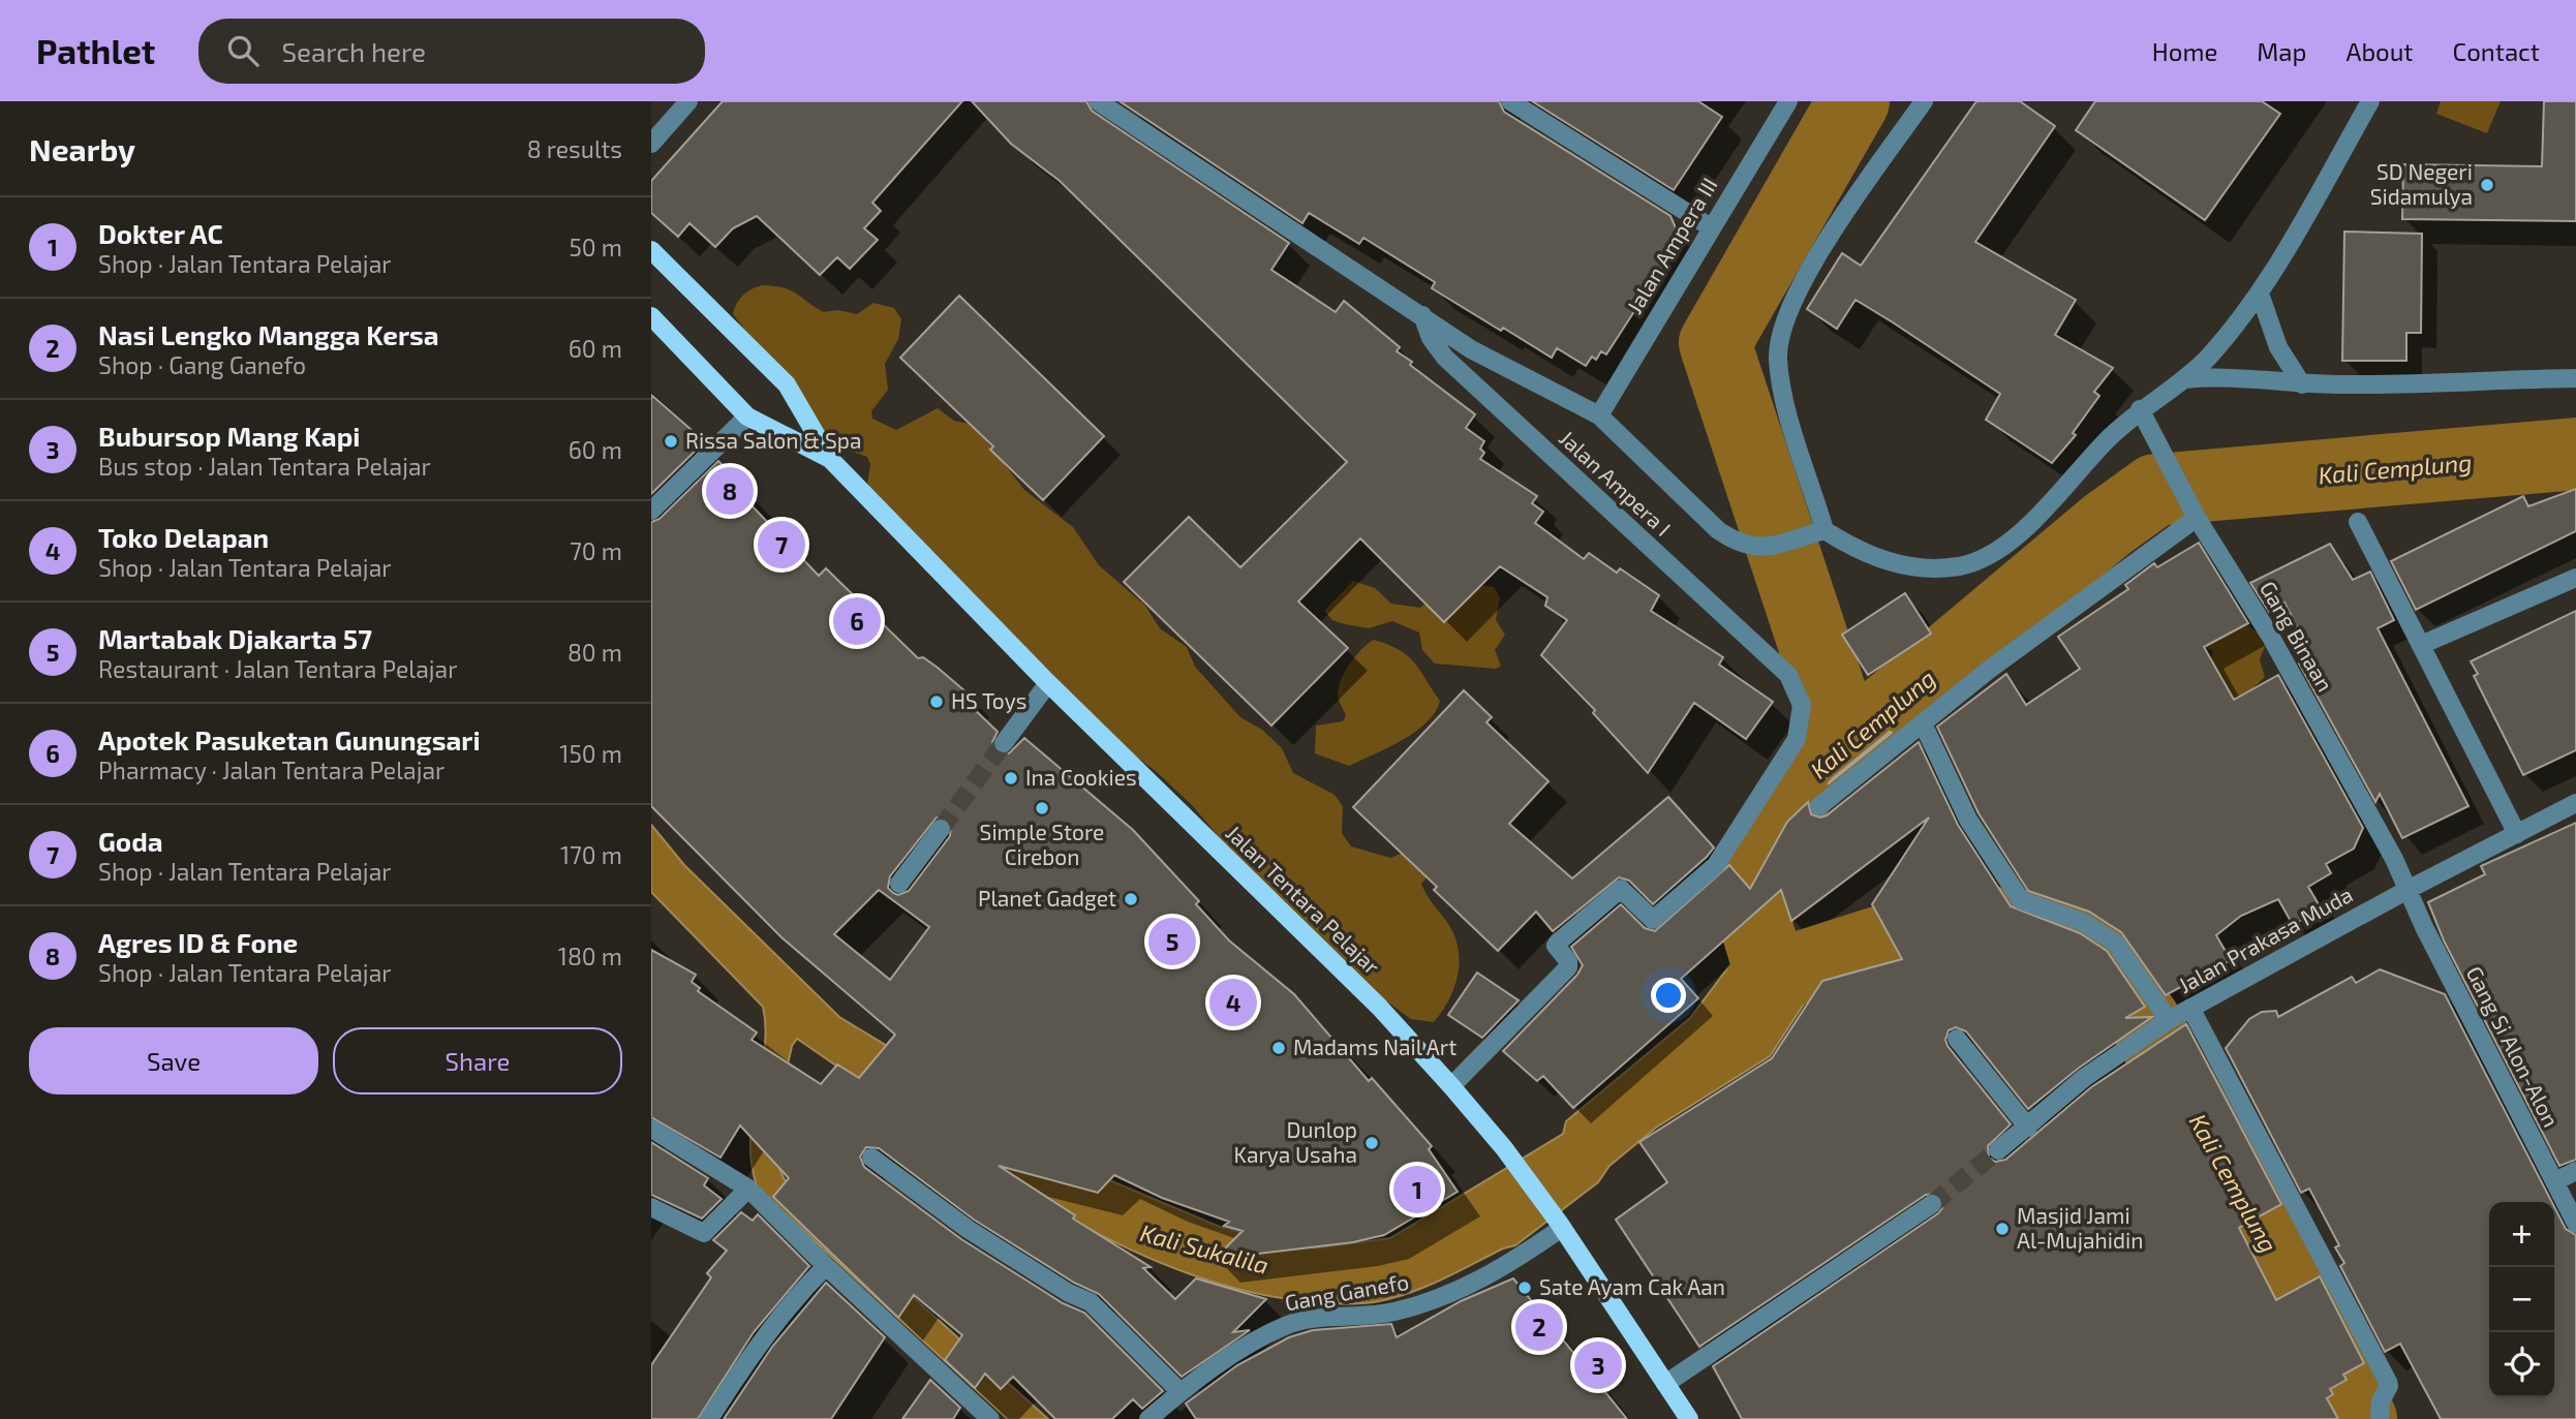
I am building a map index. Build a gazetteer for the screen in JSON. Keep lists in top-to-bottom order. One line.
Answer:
{"streets":{"main road":["Jalan Tentara Pelajar"],"street":["Jalan Ampera III","Jalan Ampera I","Gang Binaan","Jalan Prakasa Muda","Gang Si Alon-Alon","Gang Ganefo"]},"crossings":[["Jalan Ampera III","Jalan Ampera I"],["Jalan Ampera I","Jalan Tentara Pelajar"],["Gang Binaan","Jalan Prakasa Muda"],["Gang Binaan","Gang Si Alon-Alon"],["Jalan Tentara Pelajar","Gang Ganefo"],["Jalan Prakasa Muda","Gang Si Alon-Alon"]],"water":["Kali Cemplung","Kali Sukalila"],"places":["SD Negeri Sidamulya","Rissa Salon & Spa","HS Toys","Ina Cookies","Simple Store Cirebon","Planet Gadget","Madams Nail Art","Dunlop Karya Usaha","Masjid Jami Al-Mujahidin","Sate Ayam Cak Aan"],"page":{"header":"Pathlet","search":"Search here","nav":["Home","Map","About","Contact"],"heading":["Nearby","8 results"],"list":[{"mark":"1","name":"Dokter AC","note":"Shop · Jalan Tentara Pelajar","value":"50 m"},{"mark":"2","name":"Nasi Lengko Mangga Kersa","note":"Shop · Gang Ganefo","value":"60 m"},{"mark":"3","name":"Bubursop Mang Kapi","note":"Bus stop · Jalan Tentara Pelajar","value":"60 m"},{"mark":"4","name":"Toko Delapan","note":"Shop · Jalan Tentara Pelajar","value":"70 m"},{"mark":"5","name":"Martabak Djakarta 57","note":"Restaurant · Jalan Tentara Pelajar","value":"80 m"},{"mark":"6","name":"Apotek Pasuketan Gunungsari","note":"Pharmacy · Jalan Tentara Pelajar","value":"150 m"},{"mark":"7","name":"Goda","note":"Shop · Jalan Tentara Pelajar","value":"170 m"},{"mark":"8","name":"Agres ID & Fone","note":"Shop · Jalan Tentara Pelajar","value":"180 m"}],"pins":["8","7","6","5","4","1","2","3"],"buttons":["Save","Share"],"map_buttons":["+","−"]}}
